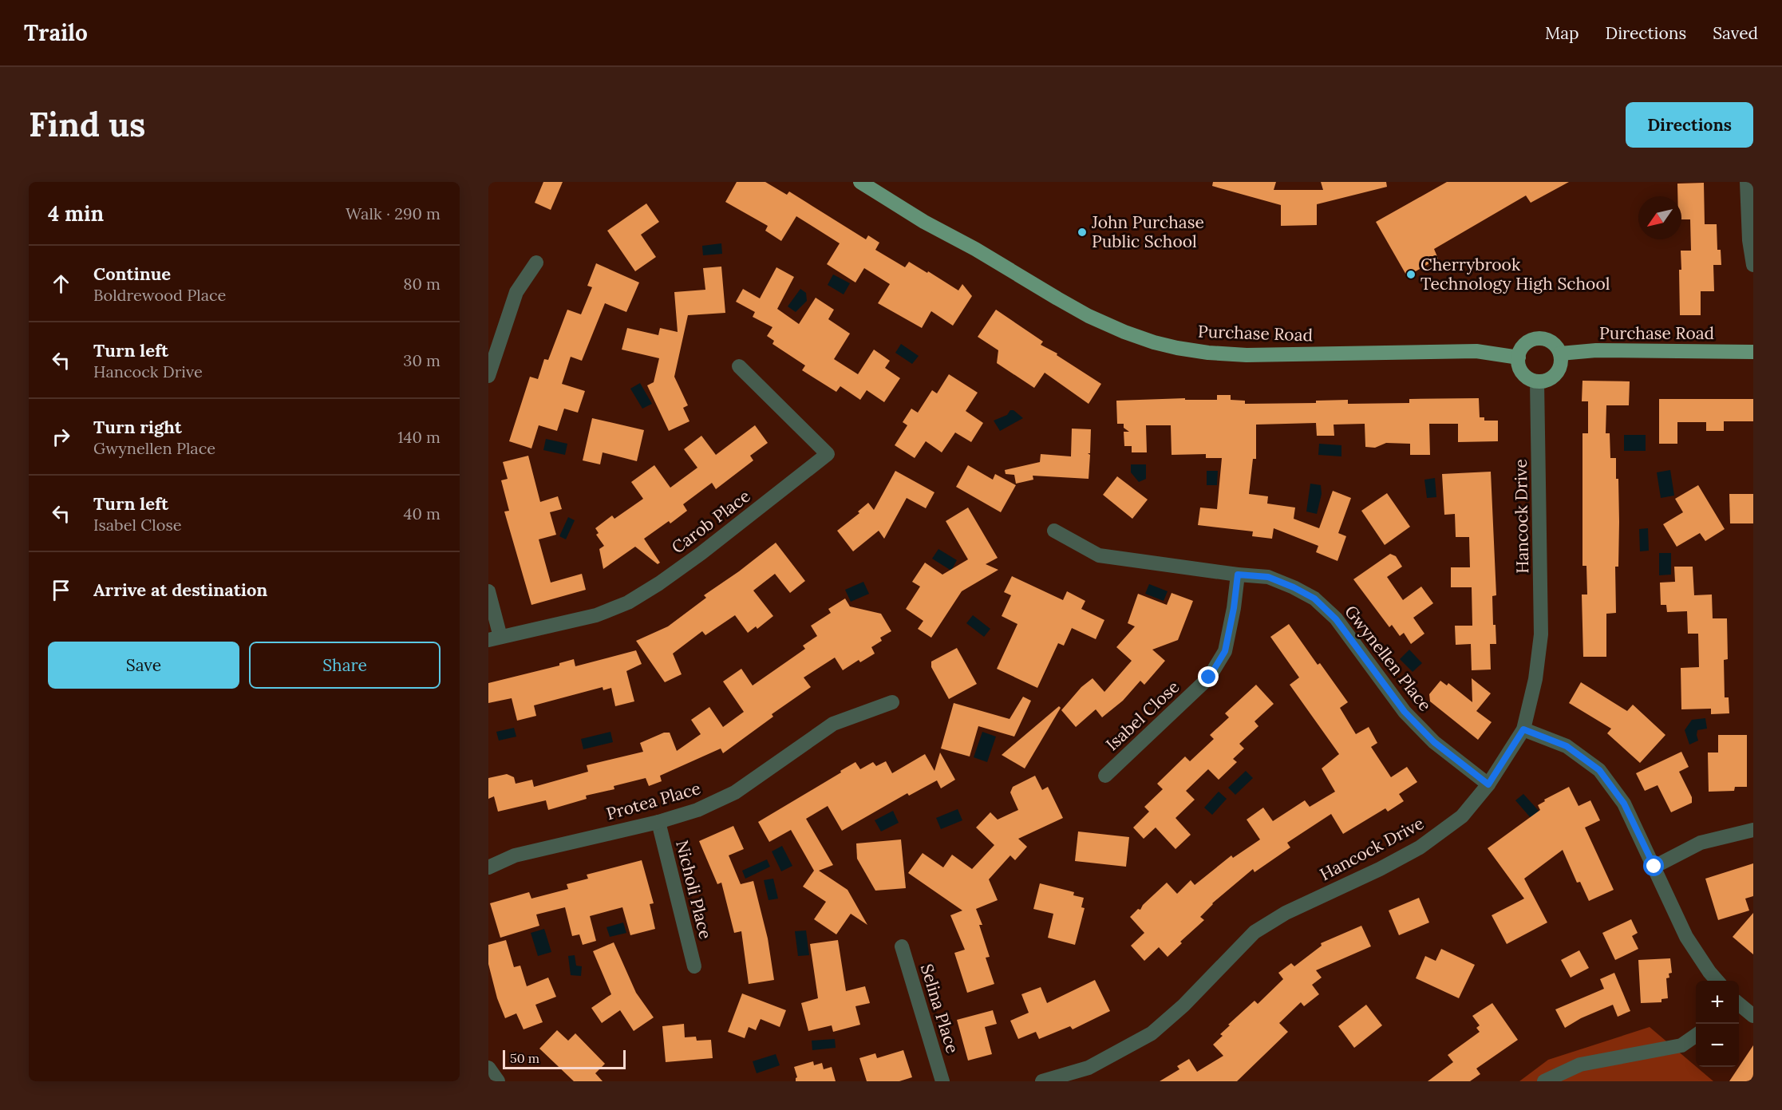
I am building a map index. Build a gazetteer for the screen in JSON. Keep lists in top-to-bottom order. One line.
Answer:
{"streets":{"main road":["Purchase Road"],"street":["Hancock Drive","Carob Place","Gwynellen Place","Isabel Close","Protea Place","Nicholi Place","Selina Place"]},"crossings":[["Purchase Road","Hancock Drive"],["Hancock Drive","Gwynellen Place"],["Gwynellen Place","Isabel Close"],["Protea Place","Nicholi Place"]],"places":["John Purchase Public School","Cherrybrook Technology High School"],"scale_bar":"50 m","north":"bottom left","page":{"header":"Trailo","nav":["Map","Directions","Saved"],"buttons":["Directions",["Save","Share"]],"title":"Find us","heading":["4 min","Walk · 290 m"],"list":[["Continue","Boldrewood Place","80 m"],["Turn left","Hancock Drive","30 m"],["Turn right","Gwynellen Place","140 m"],["Turn left","Isabel Close","40 m"],"Arrive at destination"],"map_buttons":["+","−"],"scale":"50 m"}}
